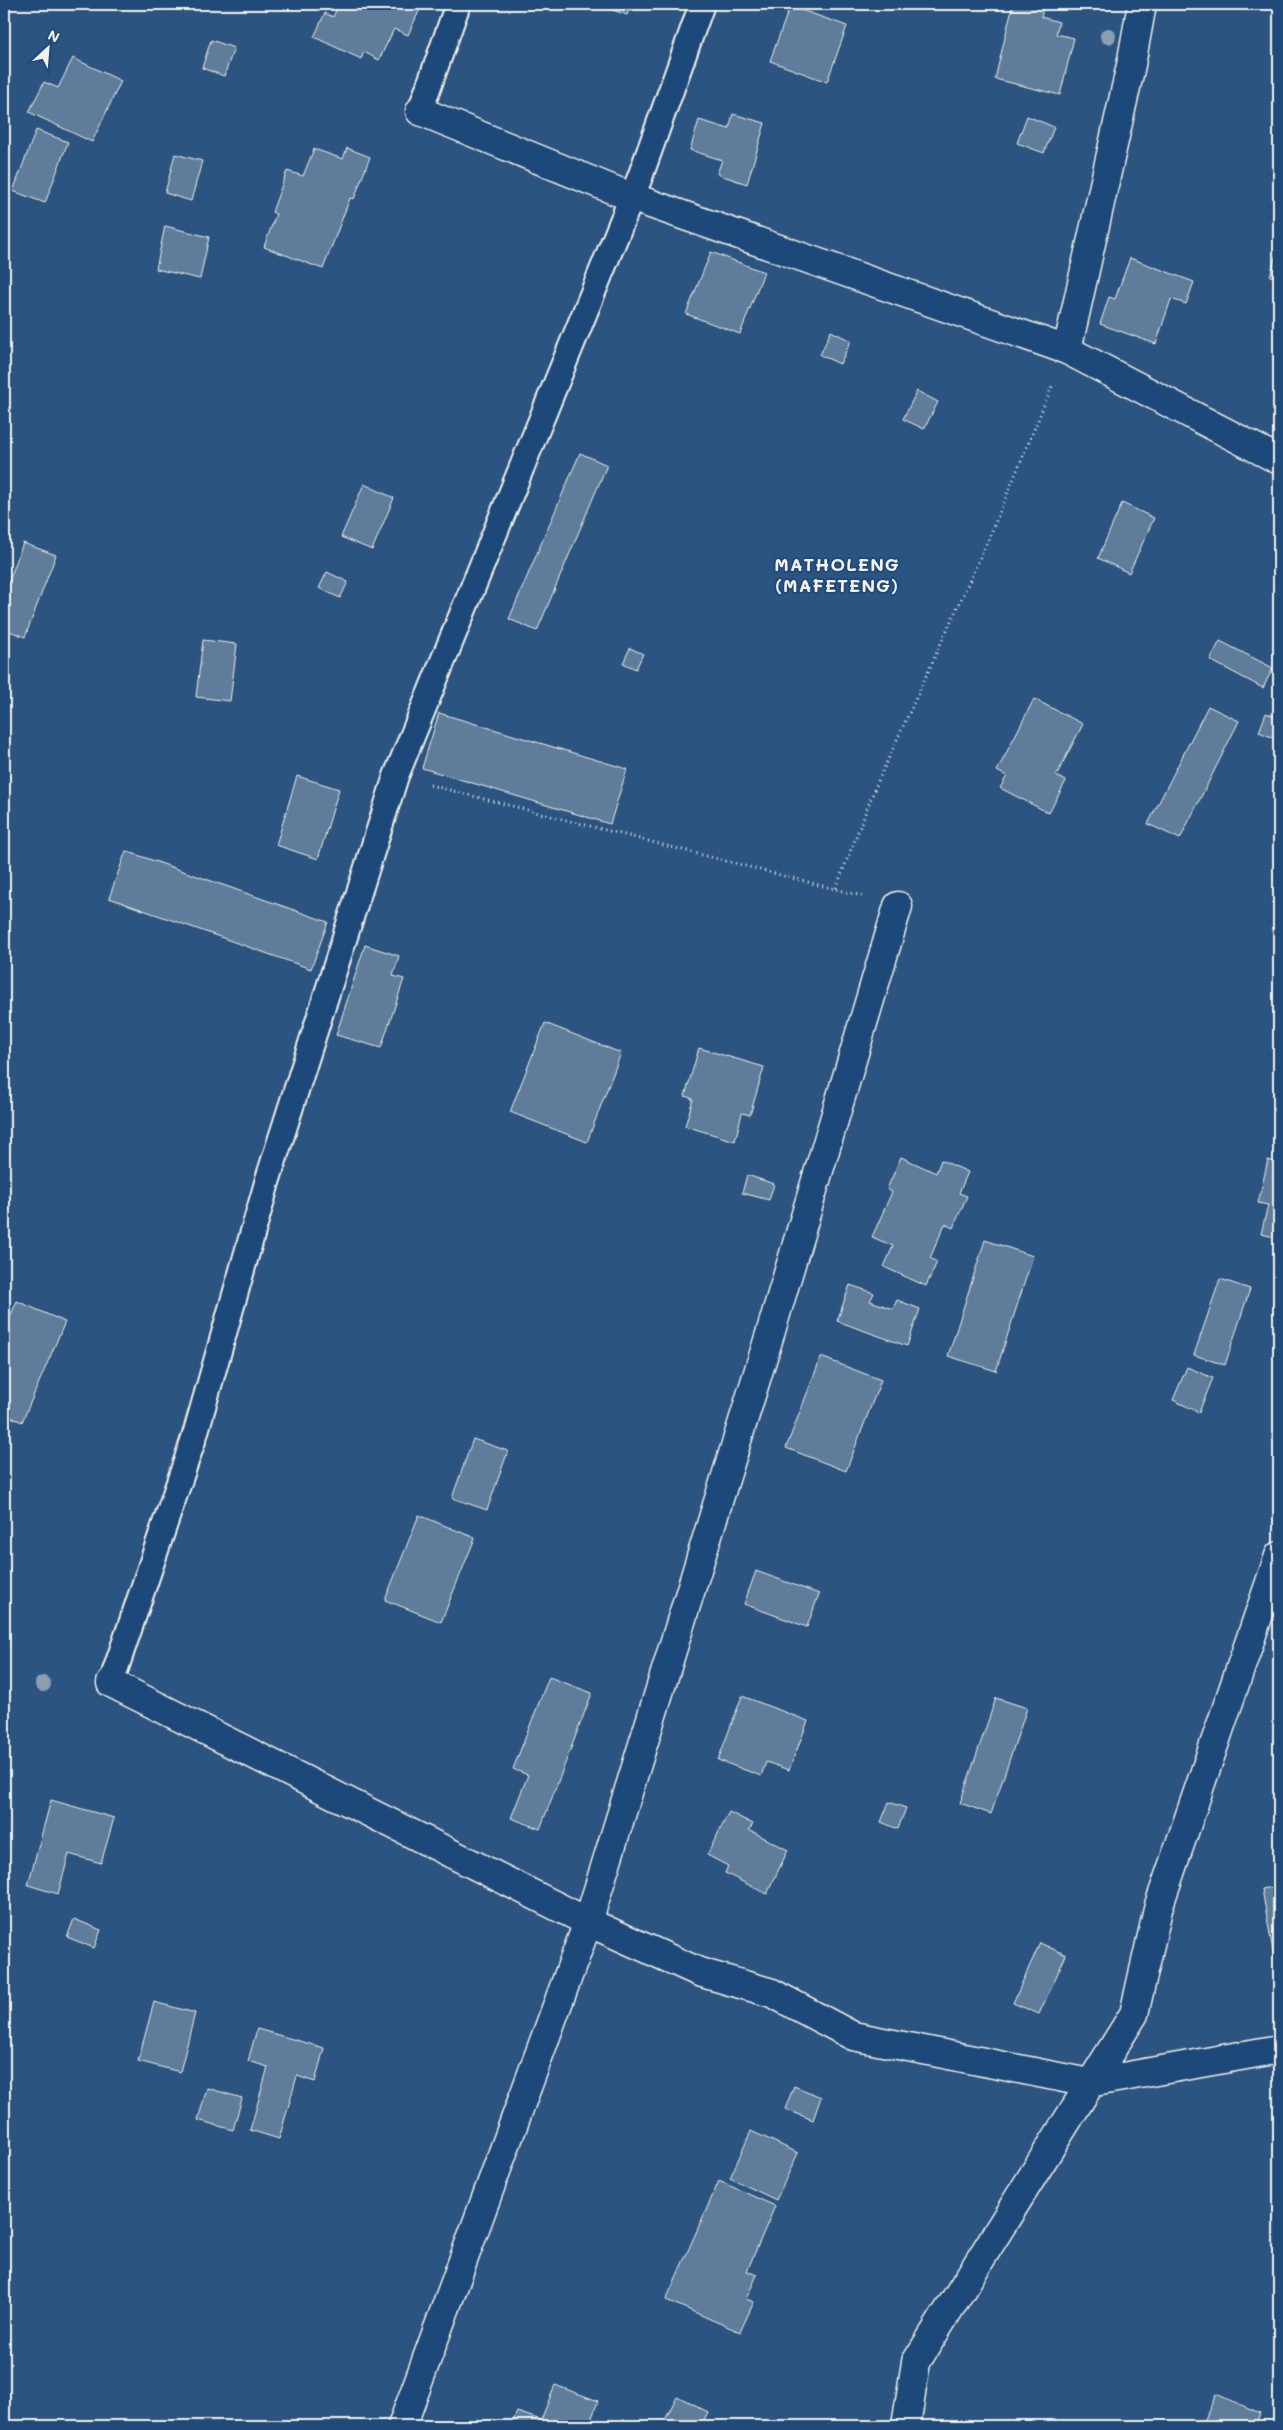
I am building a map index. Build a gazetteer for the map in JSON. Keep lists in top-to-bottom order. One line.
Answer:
{"districts":["MATHOLENG (MAFETENG)"],"north":"top right"}
